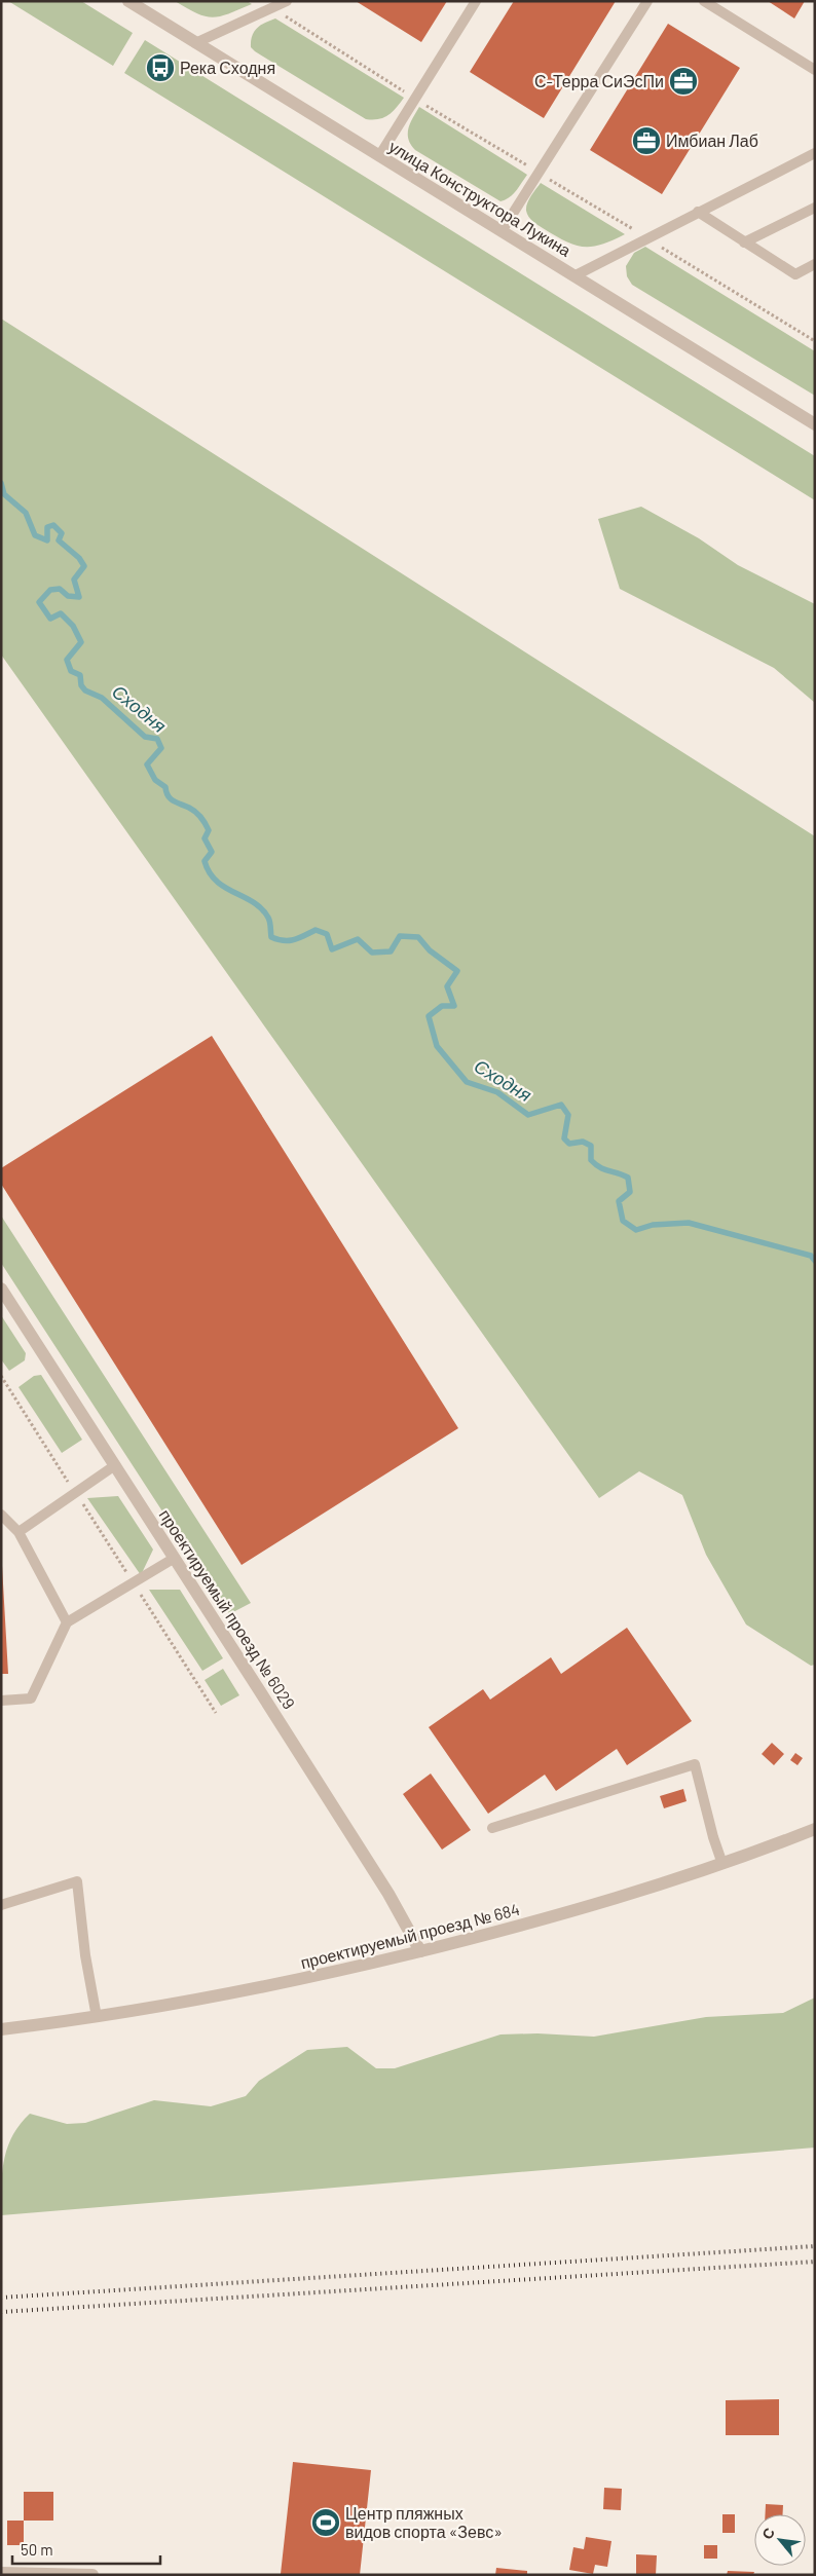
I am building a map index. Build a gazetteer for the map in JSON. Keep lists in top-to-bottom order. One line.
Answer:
{"streets":{"street":["улица Конструктора Лукина","проектируемый проезд № 6029","проектируемый проезд № 684"]},"crossings":[["проектируемый проезд № 6029","проектируемый проезд № 684"]],"water":["Сходня"],"places":{"bus stop":["Река Сходня"],"office":["С-Терра СиЭсПи","Имбиан Лаб"],"sports":["Центр пляжных видов спорта «Зевс»"]},"scale_bar":"50 m","north":"top left"}
